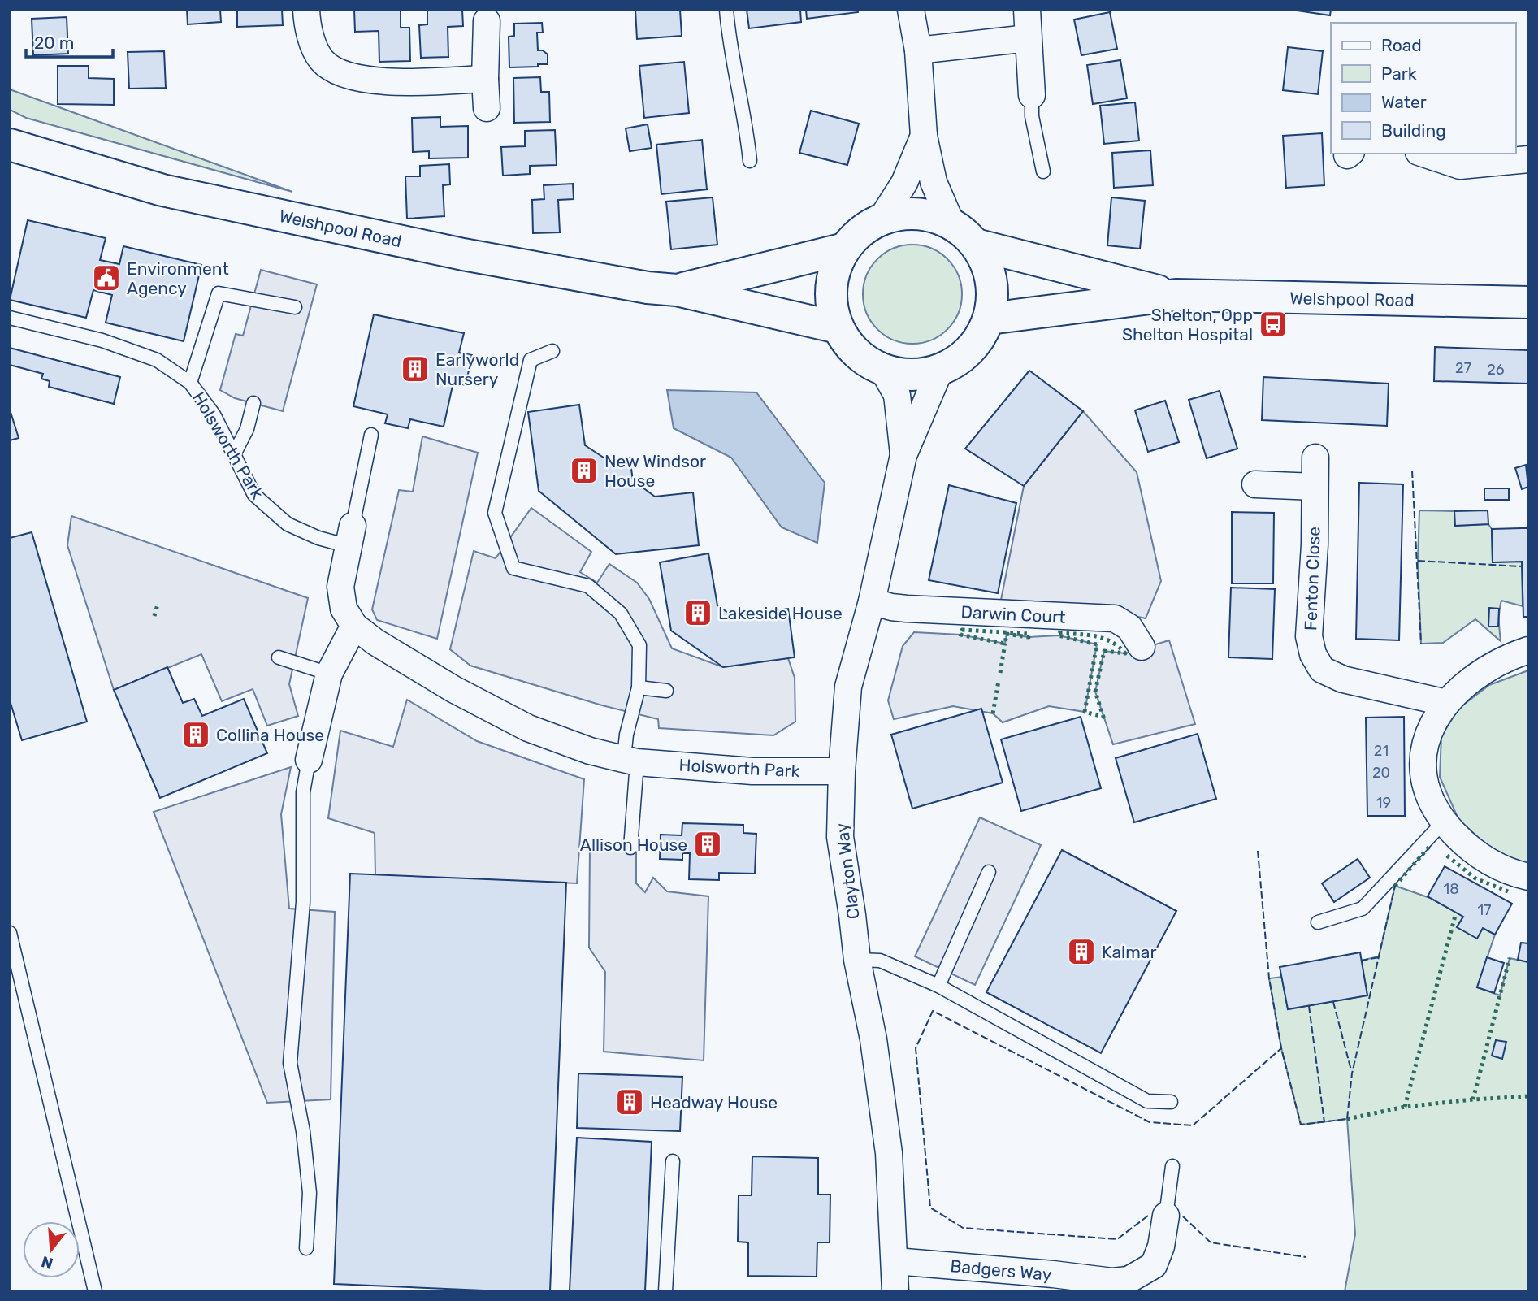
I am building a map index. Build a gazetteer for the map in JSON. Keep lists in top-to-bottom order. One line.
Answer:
{"streets":{"main road":["Welshpool Road"],"street":["Holsworth Park","Fenton Close","Darwin Court","Clayton Way","Badgers Way"]},"crossings":[["Welshpool Road","Clayton Way"],["Holsworth Park","Clayton Way"],["Darwin Court","Clayton Way"],["Clayton Way","Badgers Way"]],"places":{"public building":["Environment Agency"],"bus stop":["Shelton, Opp Shelton Hospital"],"building":["Earlyworld Nursery","New Windsor House","Lakeside House","Collina House","Allison House","Kalmar","Headway House"]},"house_numbers":["27","26","21","20","19","18","17"],"legend":["Road","Park","Water","Building"],"scale_bar":"20 m","north":"bottom"}
